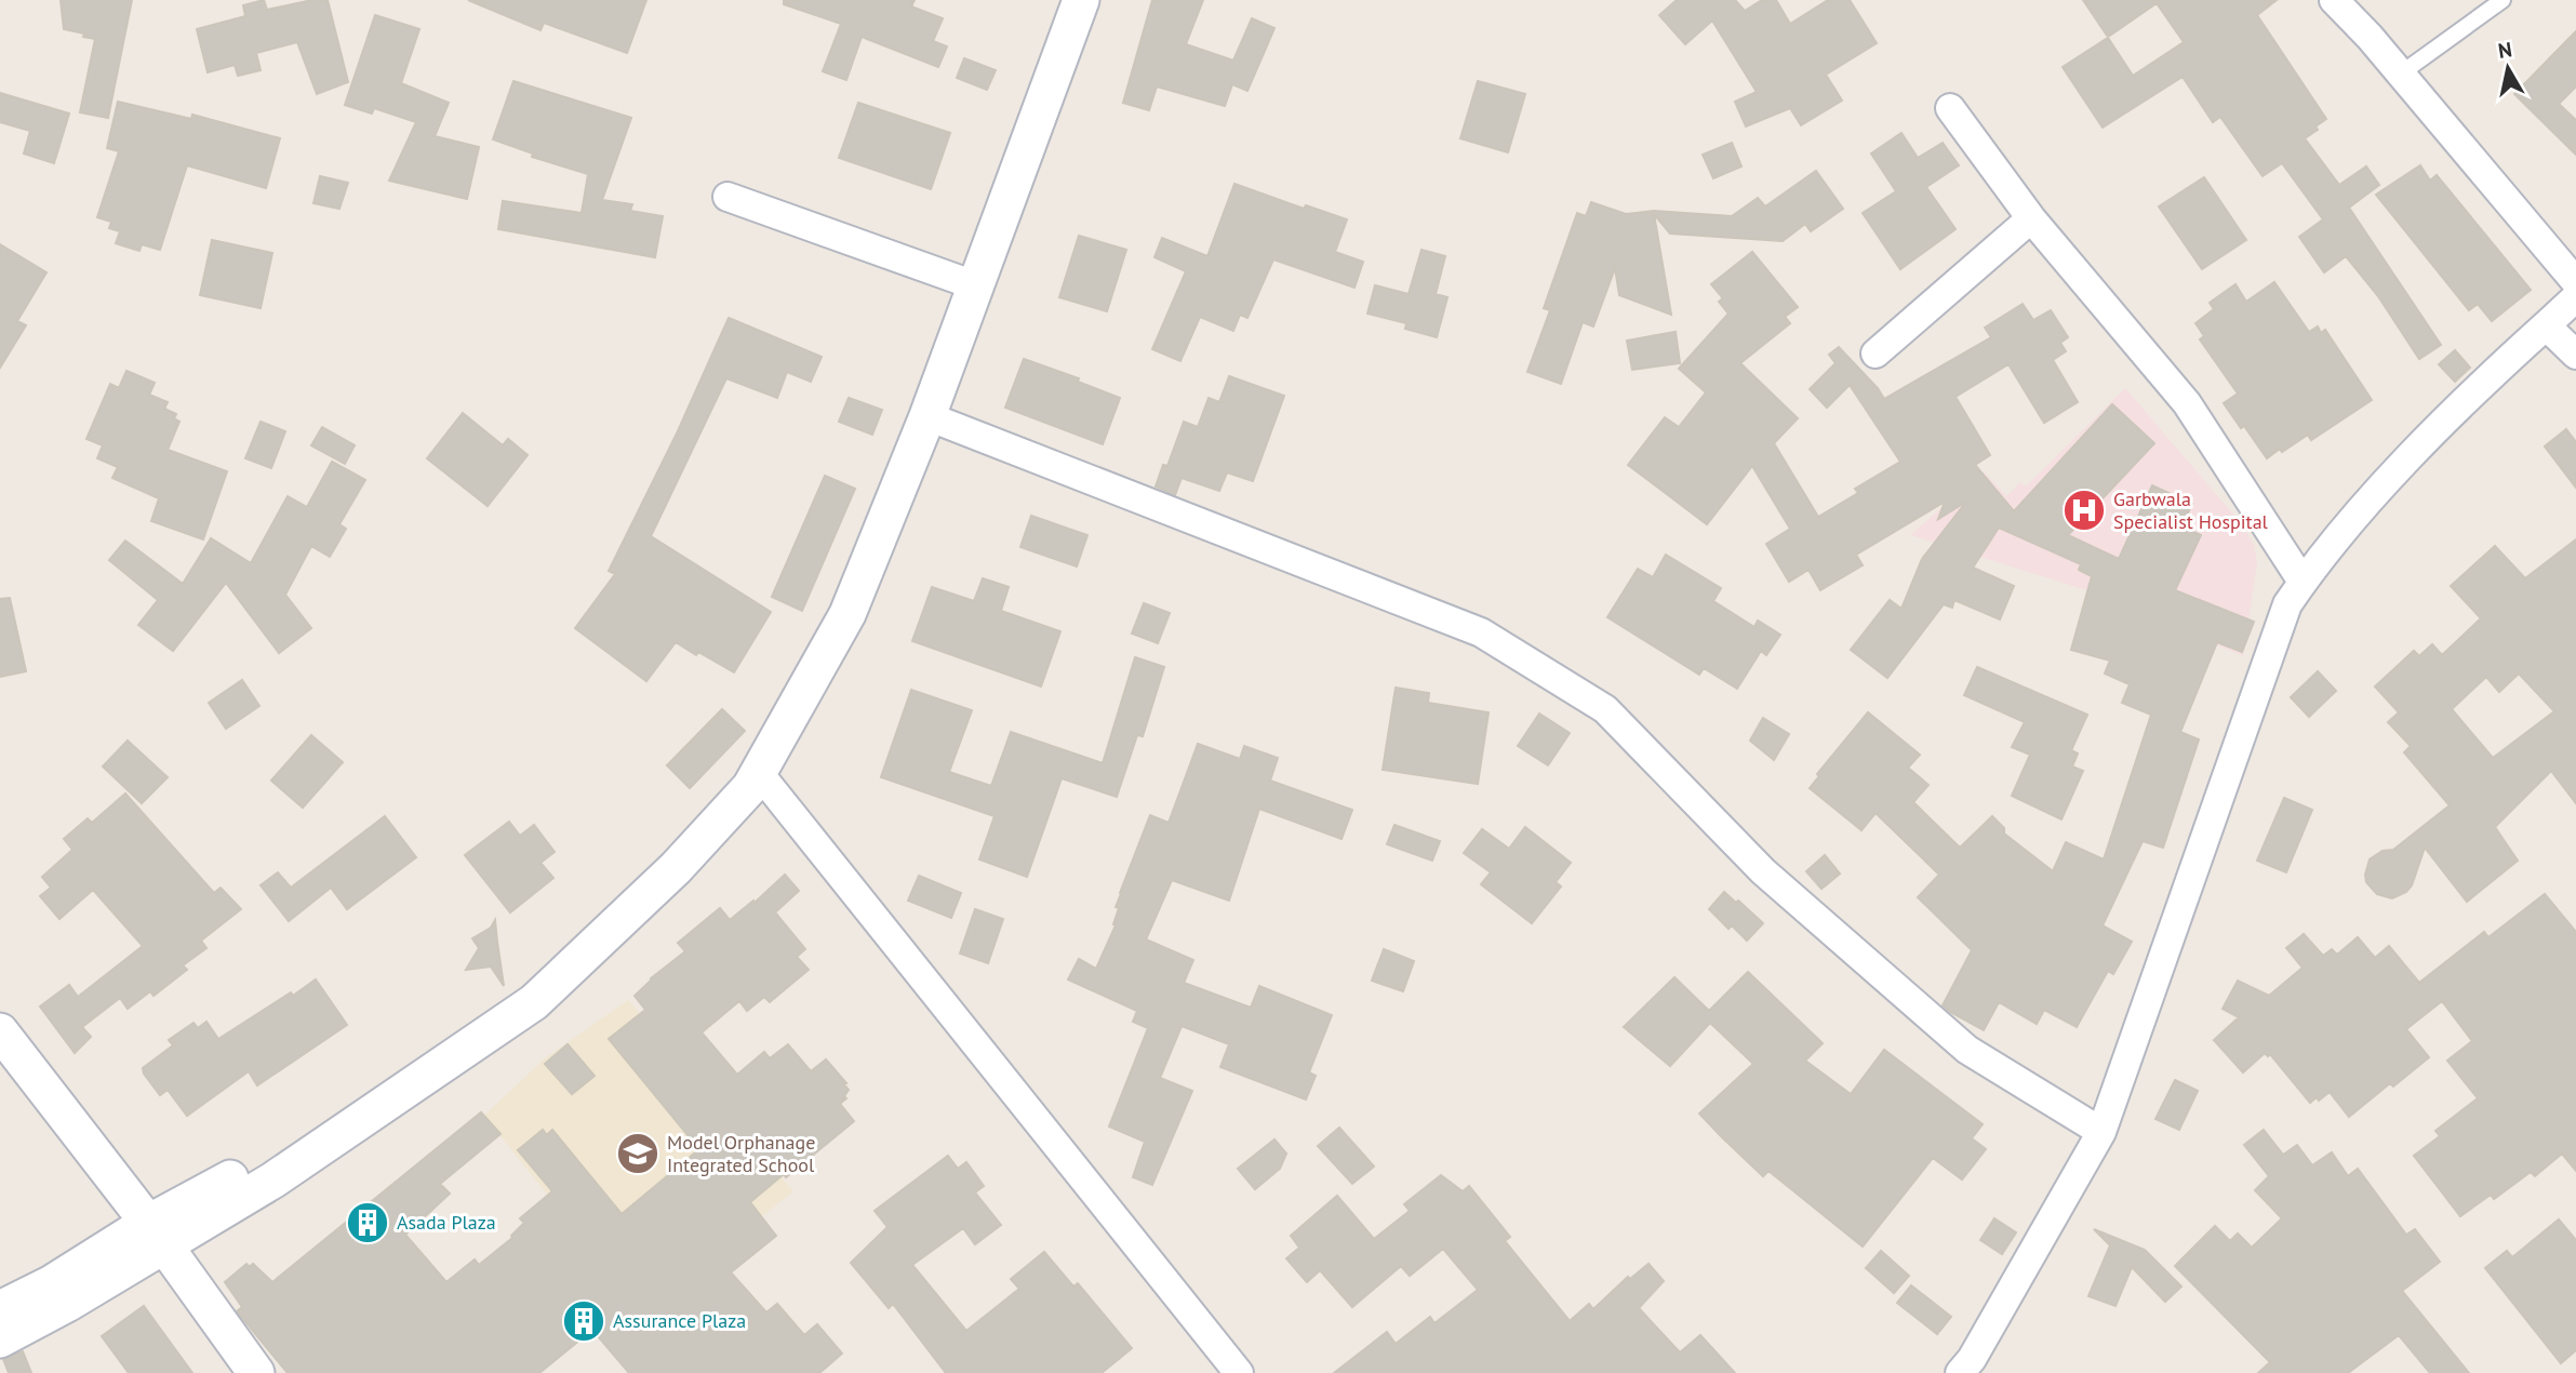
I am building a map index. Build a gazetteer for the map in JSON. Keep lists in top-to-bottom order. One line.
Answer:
{"places":{"hospital":["Garbwala Specialist Hospital"],"school or university":["Model Orphanage Integrated School"],"building":["Asada Plaza","Assurance Plaza"]},"north":"top"}
